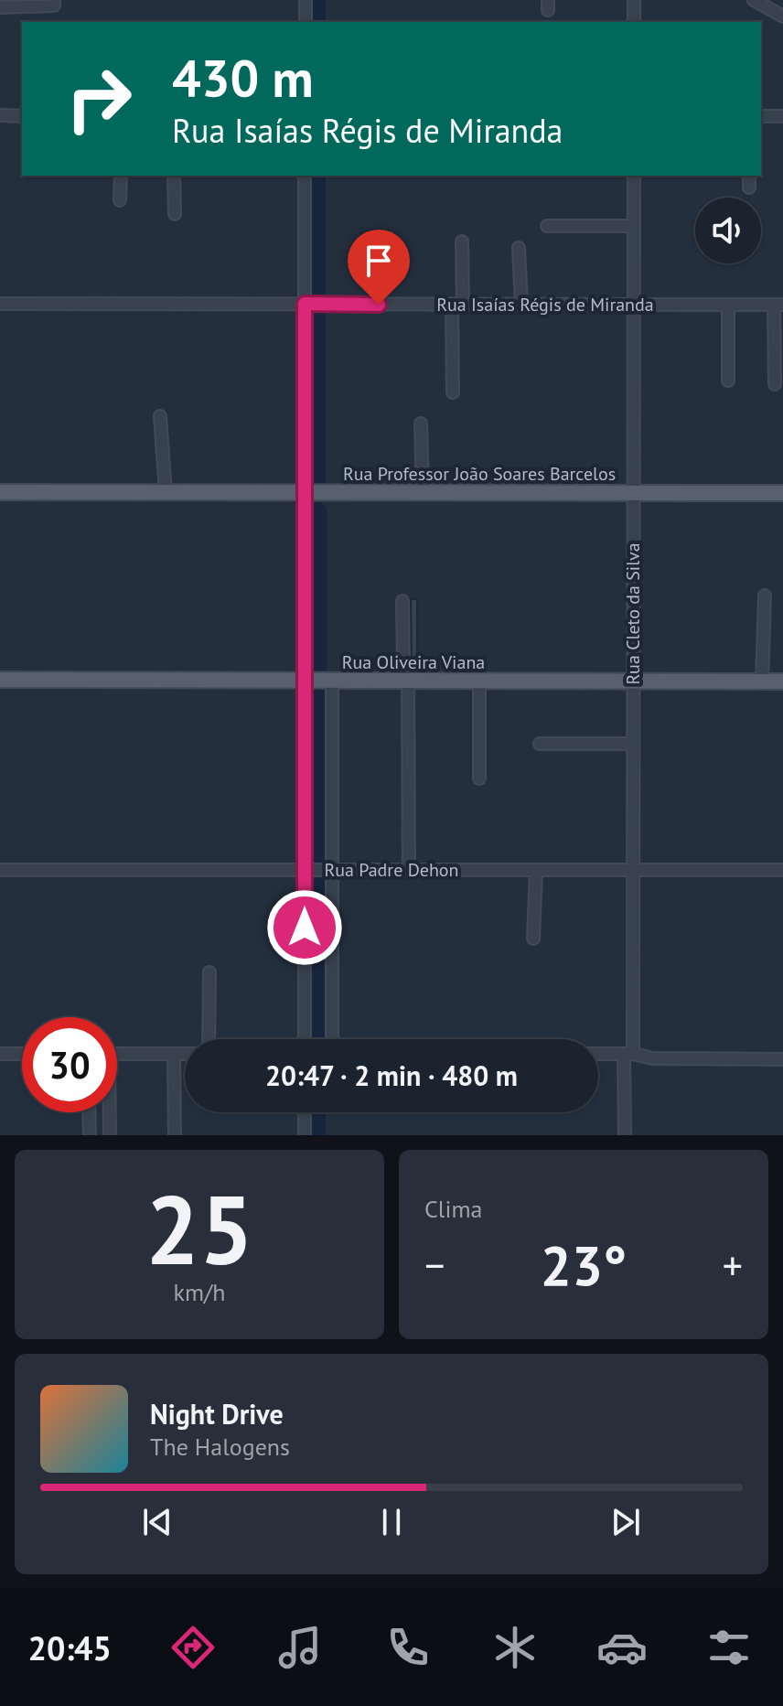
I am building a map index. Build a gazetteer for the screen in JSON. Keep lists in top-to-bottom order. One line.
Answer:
{"streets":{"main road":["Rua Professor João Soares Barcelos","Rua Oliveira Viana"],"street":["Rua Isaías Régis de Miranda","Rua Cleto da Silva","Rua Padre Dehon"]},"crossings":[["Rua Isaías Régis de Miranda","Rua Cleto da Silva"],["Rua Professor João Soares Barcelos","Rua Cleto da Silva"],["Rua Cleto da Silva","Rua Oliveira Viana"],["Rua Cleto da Silva","Rua Padre Dehon"]],"page":{"turn":["430 m","Rua Isaías Régis de Miranda"],"limit":"30","trip":"20:47 · 2 min · 480 m","tile":[["25","km/h"],"Clima"],"heat":["−","23°","+"],"song":["Night Drive","The Halogens"],"tabs":"20:45"}}
